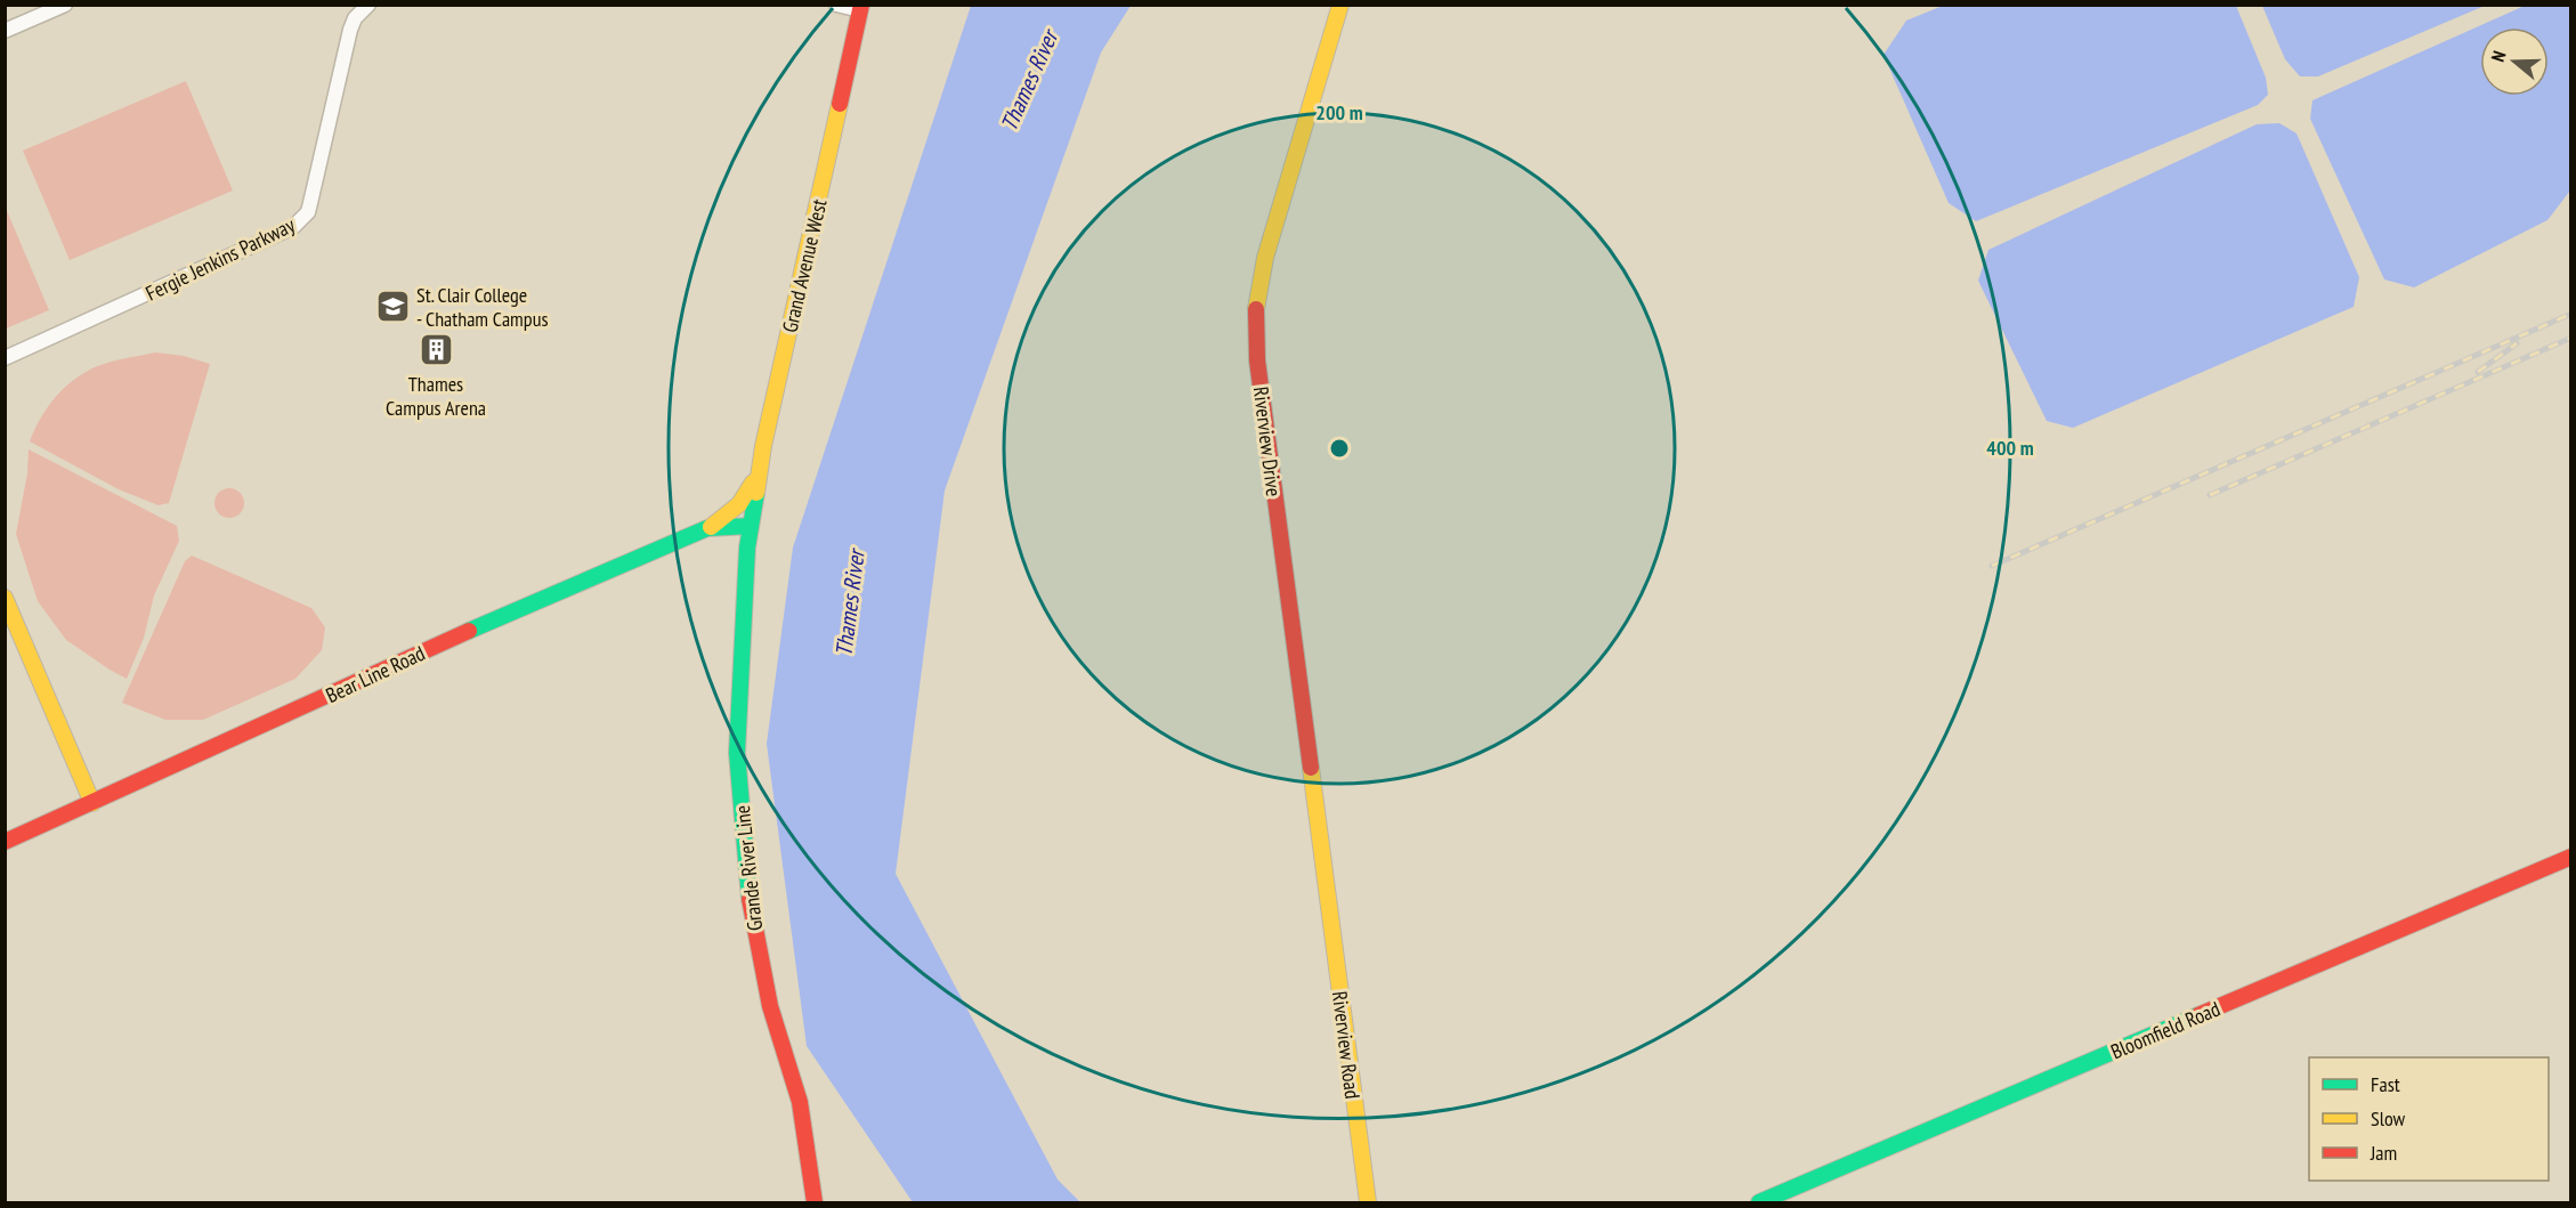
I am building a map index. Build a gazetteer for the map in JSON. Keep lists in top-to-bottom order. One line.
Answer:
{"streets":{"main road":["Grand Avenue West","Riverview Drive","Bear Line Road","Grande River Line","Bloomfield Road","Riverview Road"],"street":["Fergie Jenkins Parkway"]},"crossings":[["Grand Avenue West","Bear Line Road"],["Grand Avenue West","Grande River Line"],["Riverview Drive","Riverview Road"],["Bear Line Road","Grande River Line"]],"water":["Thames River"],"places":{"school or university":["St. Clair College - Chatham Campus"],"building":["Thames Campus Arena"]},"legend":["Fast","Slow","Jam"],"north":"left","rings":["200 m","400 m"]}
